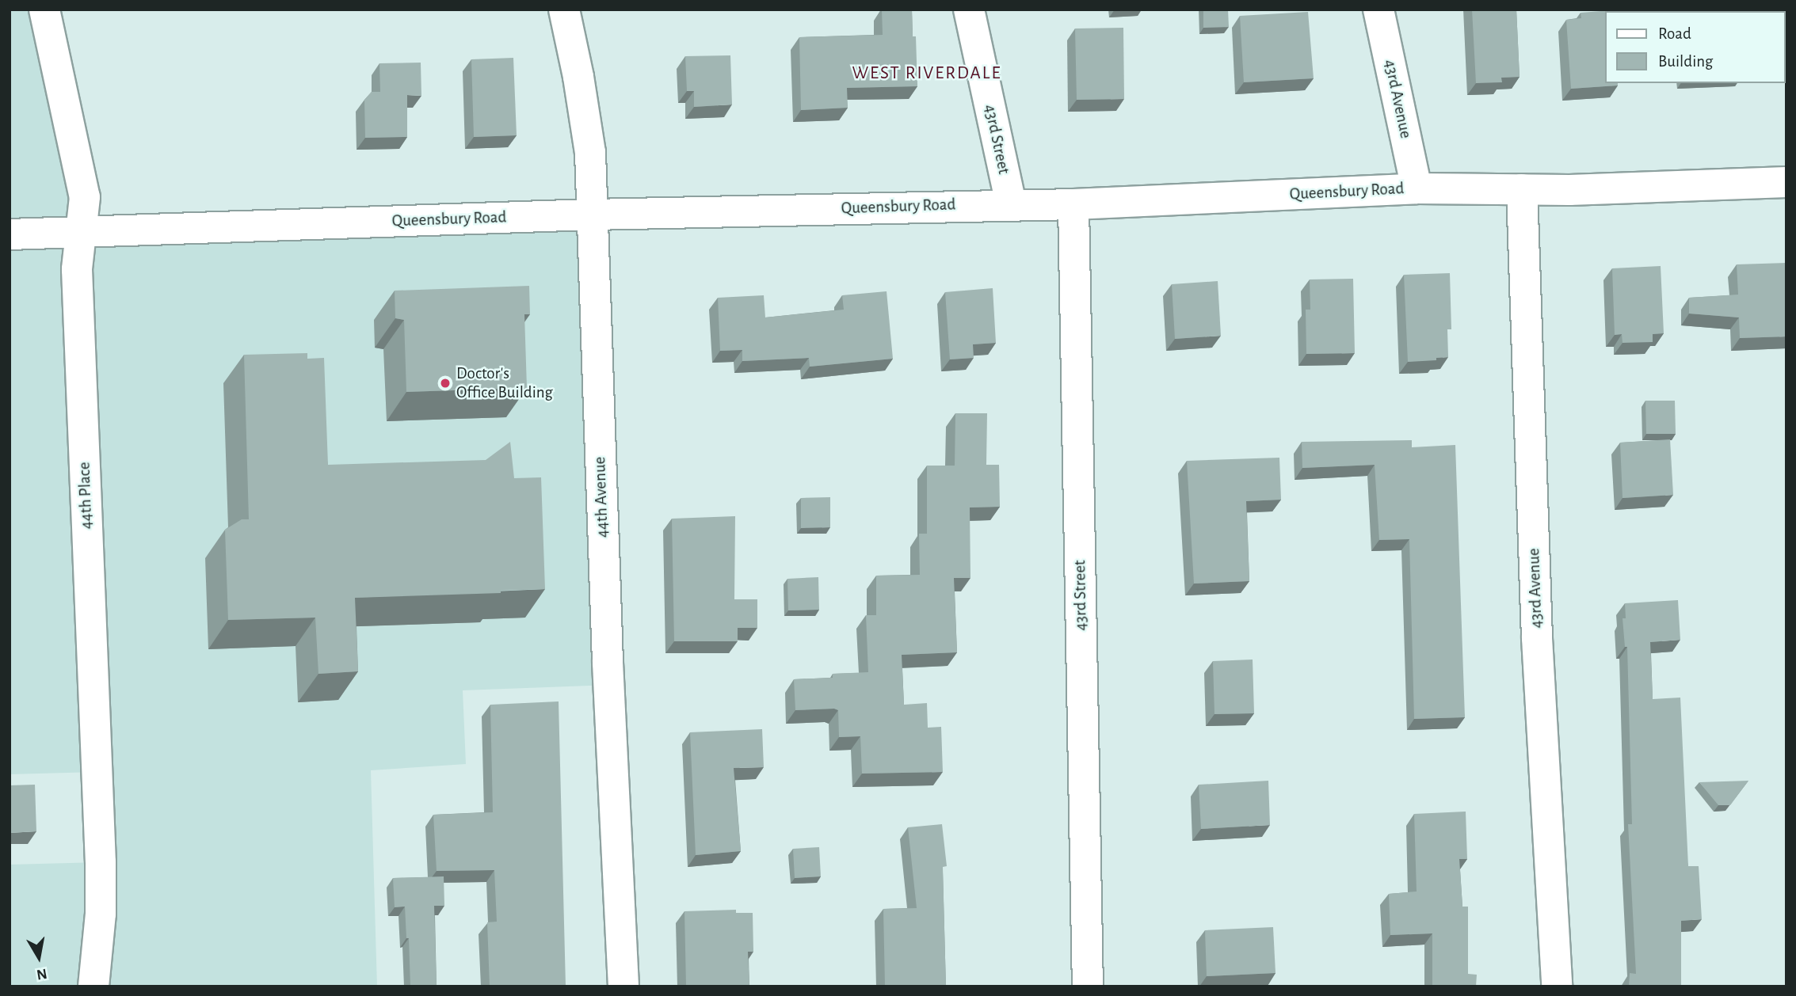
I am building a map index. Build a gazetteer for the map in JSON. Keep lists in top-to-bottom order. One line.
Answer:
{"streets":{"street":["43rd Avenue","43rd Street","Queensbury Road","44th Place","44th Avenue"]},"crossings":[["43rd Avenue","Queensbury Road"],["43rd Street","Queensbury Road"],["Queensbury Road","44th Place"],["Queensbury Road","44th Avenue"]],"districts":["WEST RIVERDALE"],"places":["Doctor's Office Building"],"legend":["Road","Building"],"north":"bottom"}
